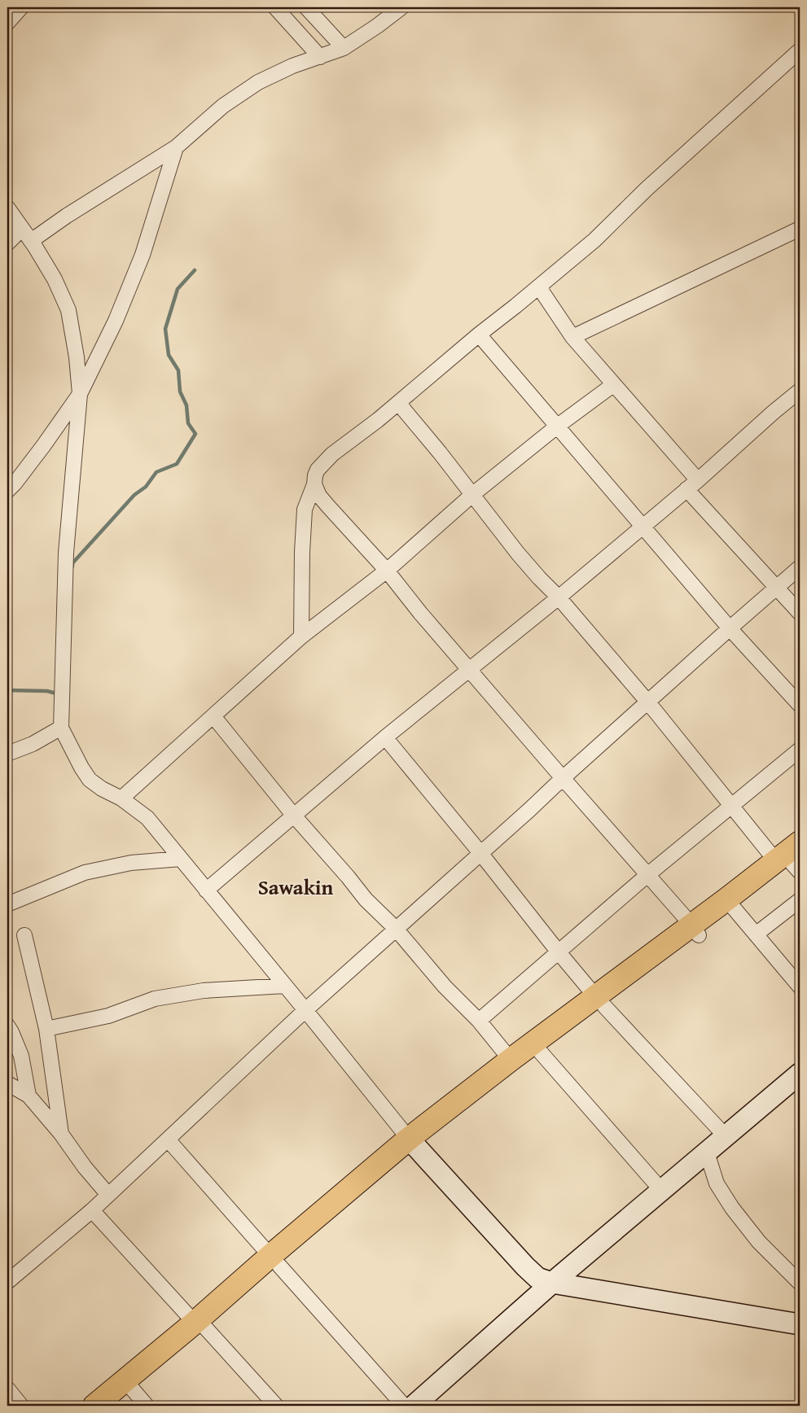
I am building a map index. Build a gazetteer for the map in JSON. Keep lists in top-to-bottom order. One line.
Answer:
{"districts":["Sawakin"]}
